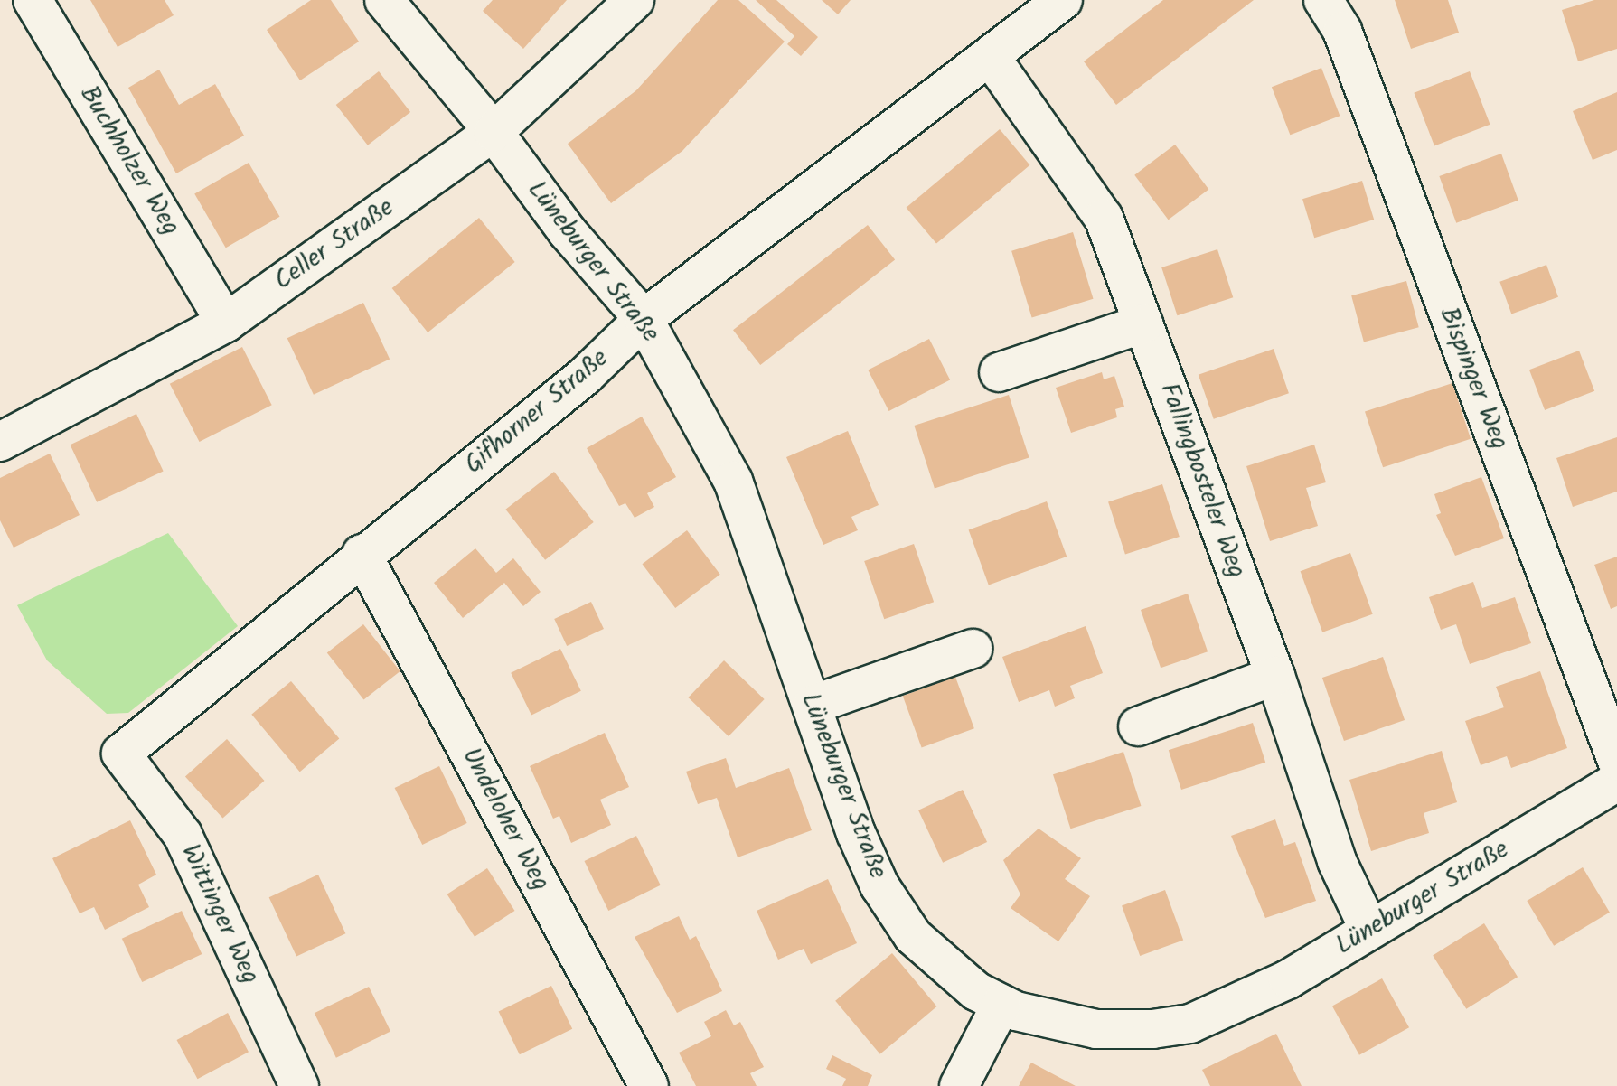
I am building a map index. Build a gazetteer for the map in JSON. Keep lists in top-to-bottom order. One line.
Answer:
{"streets":{"street":["Buchholzer Weg","Celler Straße","Lüneburger Straße","Bispinger Weg","Gifhorner Straße","Fallingbosteler Weg","Undeloher Weg","Wittinger Weg"]},"crossings":[["Buchholzer Weg","Celler Straße"],["Celler Straße","Lüneburger Straße"],["Lüneburger Straße","Gifhorner Straße"],["Lüneburger Straße","Fallingbosteler Weg"],["Gifhorner Straße","Fallingbosteler Weg"],["Gifhorner Straße","Undeloher Weg"],["Gifhorner Straße","Wittinger Weg"]]}
